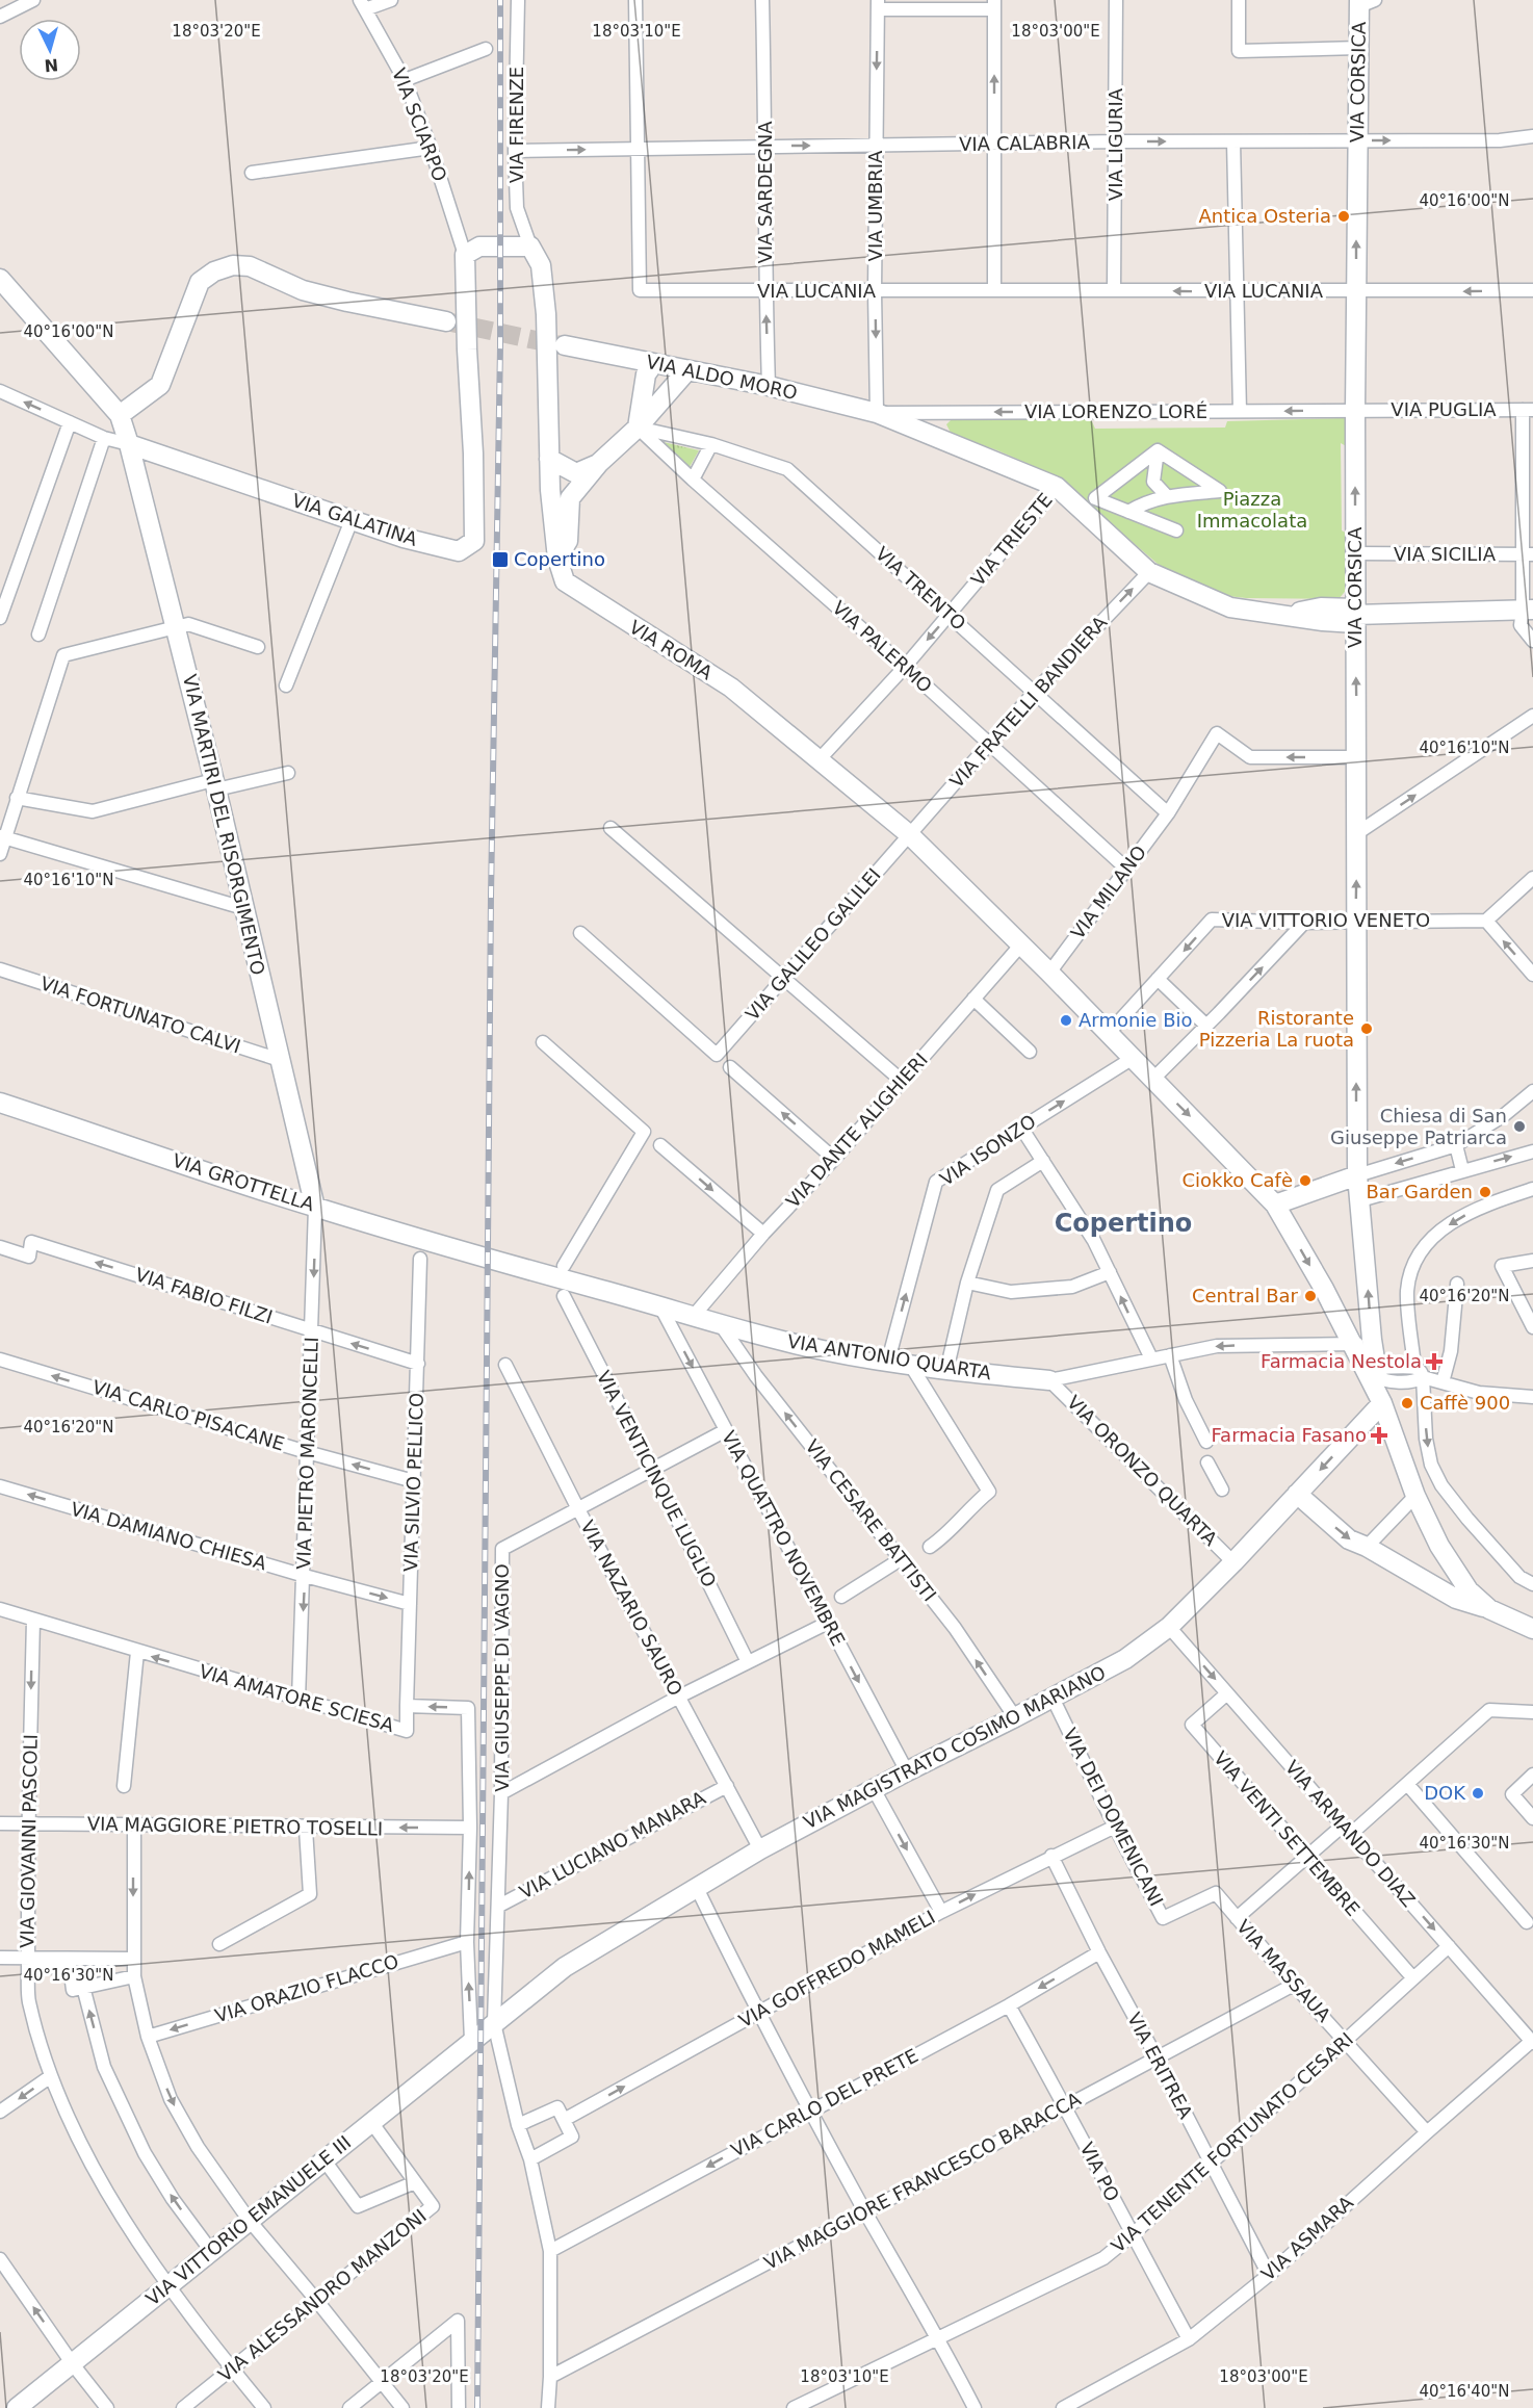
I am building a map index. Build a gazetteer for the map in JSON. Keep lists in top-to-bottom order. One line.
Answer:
{"streets":{"street":["VIA CORSICA","VIA SCIARPO","VIA FIRENZE","VIA CALABRIA","VIA LIGURIA","VIA SARDEGNA","VIA UMBRIA","VIA LUCANIA","VIA ALDO MORO","VIA PUGLIA","VIA LORENZO LORÉ","VIA GALATINA","VIA TRIESTE","VIA SICILIA","VIA TRENTO","VIA PALERMO","VIA ROMA","VIA FRATELLI BANDIERA","VIA MARTIRI DEL RISORGIMENTO","VIA MILANO","VIA VITTORIO VENETO","VIA GALILEO GALILEI","VIA FORTUNATO CALVI","VIA DANTE ALIGHIERI","VIA ISONZO","VIA GROTTELLA","VIA FABIO FILZI","VIA ANTONIO QUARTA","VIA CARLO PISACANE","VIA PIETRO MARONCELLI","VIA ORONZO QUARTA","VIA VENTICINQUE LUGLIO","VIA SILVIO PELLICO","VIA CESARE BATTISTI","VIA DAMIANO CHIESA","VIA QUATTRO NOVEMBRE","VIA NAZARIO SAURO","VIA GIUSEPPE DI VAGNO","VIA AMATORE SCIESA","VIA MAGISTRATO COSIMO MARIANO","VIA DEI DOMENICANI","VIA MAGGIORE PIETRO TOSELLI","VIA VENTI SETTEMBRE","VIA ARMANDO DIAZ","VIA GIOVANNI PASCOLI","VIA LUCIANO MANARA","VIA GOFFREDO MAMELI","VIA MASSAUA","VIA ORAZIO FLACCO","VIA ERITREA","VIA CARLO DEL PRETE","VIA TENENTE FORTUNATO CESARI","VIA PO","VIA MAGGIORE FRANCESCO BARACCA","VIA VITTORIO EMANUELE III","VIA ASMARA","VIA ALESSANDRO MANZONI"]},"crossings":[["VIA CORSICA","VIA CALABRIA"],["VIA CORSICA","VIA LUCANIA"],["VIA CORSICA","VIA ALDO MORO"],["VIA CORSICA","VIA PUGLIA"],["VIA CORSICA","VIA LORENZO LORÉ"],["VIA CORSICA","VIA SICILIA"],["VIA CORSICA","VIA ROMA"],["VIA CORSICA","VIA MILANO"],["VIA CORSICA","VIA VITTORIO VENETO"],["VIA CORSICA","VIA MAGISTRATO COSIMO MARIANO"],["VIA SCIARPO","VIA GALATINA"],["VIA FIRENZE","VIA CALABRIA"],["VIA FIRENZE","VIA ROMA"],["VIA CALABRIA","VIA LIGURIA"],["VIA CALABRIA","VIA SARDEGNA"],["VIA CALABRIA","VIA UMBRIA"],["VIA CALABRIA","VIA LUCANIA"],["VIA LIGURIA","VIA LUCANIA"],["VIA SARDEGNA","VIA LUCANIA"],["VIA SARDEGNA","VIA ALDO MORO"],["VIA UMBRIA","VIA LUCANIA"],["VIA UMBRIA","VIA ALDO MORO"],["VIA UMBRIA","VIA LORENZO LORÉ"],["VIA ALDO MORO","VIA LORENZO LORÉ"],["VIA ALDO MORO","VIA TRIESTE"],["VIA ALDO MORO","VIA FRATELLI BANDIERA"],["VIA PUGLIA","VIA LORENZO LORÉ"],["VIA GALATINA","VIA MARTIRI DEL RISORGIMENTO"],["VIA TRIESTE","VIA TRENTO"],["VIA TRIESTE","VIA PALERMO"],["VIA TRIESTE","VIA ROMA"],["VIA TRENTO","VIA PALERMO"],["VIA TRENTO","VIA FRATELLI BANDIERA"],["VIA TRENTO","VIA MILANO"],["VIA PALERMO","VIA FRATELLI BANDIERA"],["VIA PALERMO","VIA MILANO"],["VIA ROMA","VIA FRATELLI BANDIERA"],["VIA ROMA","VIA MILANO"],["VIA ROMA","VIA VITTORIO VENETO"],["VIA ROMA","VIA GALILEO GALILEI"],["VIA ROMA","VIA DANTE ALIGHIERI"],["VIA ROMA","VIA ISONZO"],["VIA ROMA","VIA ANTONIO QUARTA"],["VIA FRATELLI BANDIERA","VIA GALILEO GALILEI"],["VIA MARTIRI DEL RISORGIMENTO","VIA FORTUNATO CALVI"],["VIA MARTIRI DEL RISORGIMENTO","VIA GROTTELLA"],["VIA MARTIRI DEL RISORGIMENTO","VIA PIETRO MARONCELLI"],["VIA DANTE ALIGHIERI","VIA ANTONIO QUARTA"],["VIA ISONZO","VIA ANTONIO QUARTA"],["VIA GROTTELLA","VIA ANTONIO QUARTA"],["VIA GROTTELLA","VIA PIETRO MARONCELLI"],["VIA FABIO FILZI","VIA PIETRO MARONCELLI"],["VIA FABIO FILZI","VIA SILVIO PELLICO"],["VIA ANTONIO QUARTA","VIA ORONZO QUARTA"],["VIA ANTONIO QUARTA","VIA CESARE BATTISTI"],["VIA ANTONIO QUARTA","VIA QUATTRO NOVEMBRE"],["VIA CARLO PISACANE","VIA PIETRO MARONCELLI"],["VIA CARLO PISACANE","VIA SILVIO PELLICO"],["VIA PIETRO MARONCELLI","VIA DAMIANO CHIESA"],["VIA PIETRO MARONCELLI","VIA AMATORE SCIESA"],["VIA ORONZO QUARTA","VIA MAGISTRATO COSIMO MARIANO"],["VIA VENTICINQUE LUGLIO","VIA GIUSEPPE DI VAGNO"],["VIA SILVIO PELLICO","VIA DAMIANO CHIESA"],["VIA SILVIO PELLICO","VIA AMATORE SCIESA"],["VIA CESARE BATTISTI","VIA MAGISTRATO COSIMO MARIANO"],["VIA QUATTRO NOVEMBRE","VIA GIUSEPPE DI VAGNO"],["VIA QUATTRO NOVEMBRE","VIA MAGISTRATO COSIMO MARIANO"],["VIA NAZARIO SAURO","VIA GIUSEPPE DI VAGNO"],["VIA NAZARIO SAURO","VIA MAGISTRATO COSIMO MARIANO"],["VIA NAZARIO SAURO","VIA LUCIANO MANARA"],["VIA GIUSEPPE DI VAGNO","VIA AMATORE SCIESA"],["VIA GIUSEPPE DI VAGNO","VIA MAGISTRATO COSIMO MARIANO"],["VIA GIUSEPPE DI VAGNO","VIA LUCIANO MANARA"],["VIA GIUSEPPE DI VAGNO","VIA VITTORIO EMANUELE III"],["VIA AMATORE SCIESA","VIA MAGISTRATO COSIMO MARIANO"],["VIA AMATORE SCIESA","VIA MAGGIORE PIETRO TOSELLI"],["VIA AMATORE SCIESA","VIA GIOVANNI PASCOLI"],["VIA AMATORE SCIESA","VIA ORAZIO FLACCO"],["VIA AMATORE SCIESA","VIA VITTORIO EMANUELE III"],["VIA MAGISTRATO COSIMO MARIANO","VIA DEI DOMENICANI"],["VIA MAGISTRATO COSIMO MARIANO","VIA ARMANDO DIAZ"],["VIA MAGISTRATO COSIMO MARIANO","VIA VITTORIO EMANUELE III"],["VIA DEI DOMENICANI","VIA GOFFREDO MAMELI"],["VIA DEI DOMENICANI","VIA MASSAUA"],["VIA MAGGIORE PIETRO TOSELLI","VIA GIOVANNI PASCOLI"],["VIA VENTI SETTEMBRE","VIA ARMANDO DIAZ"],["VIA VENTI SETTEMBRE","VIA TENENTE FORTUNATO CESARI"],["VIA ARMANDO DIAZ","VIA TENENTE FORTUNATO CESARI"],["VIA ARMANDO DIAZ","VIA ASMARA"],["VIA GIOVANNI PASCOLI","VIA VITTORIO EMANUELE III"],["VIA GIOVANNI PASCOLI","VIA ALESSANDRO MANZONI"],["VIA GOFFREDO MAMELI","VIA ERITREA"],["VIA MASSAUA","VIA TENENTE FORTUNATO CESARI"],["VIA MASSAUA","VIA MAGGIORE FRANCESCO BARACCA"],["VIA MASSAUA","VIA ASMARA"],["VIA ERITREA","VIA CARLO DEL PRETE"],["VIA ERITREA","VIA TENENTE FORTUNATO CESARI"],["VIA ERITREA","VIA MAGGIORE FRANCESCO BARACCA"],["VIA ERITREA","VIA ASMARA"],["VIA CARLO DEL PRETE","VIA PO"],["VIA TENENTE FORTUNATO CESARI","VIA PO"],["VIA PO","VIA MAGGIORE FRANCESCO BARACCA"],["VIA PO","VIA ASMARA"]],"one_way":["VIA CORSICA","VIA CALABRIA","VIA UMBRIA","VIA LORENZO LORÉ","VIA FRATELLI BANDIERA","VIA MILANO","VIA FABIO FILZI","VIA CARLO PISACANE","VIA PIETRO MARONCELLI","VIA CESARE BATTISTI","VIA QUATTRO NOVEMBRE","VIA GOFFREDO MAMELI","VIA ORAZIO FLACCO","VIA CARLO DEL PRETE"],"districts":["Copertino"],"parks":["Piazza Immacolata"],"places":{"other":["Antica Osteria","Armonie Bio","Ristorante Pizzeria La ruota","Chiesa di San Giuseppe Patriarca","Ciokko Cafè","Bar Garden","Central Bar","Caffè 900","DOK"],"transit":["Copertino"],"health":["Farmacia Nestola","Farmacia Fasano"]},"north":"bottom","coordinates":["18°03'20\"E","18°03'10\"E","18°03'00\"E","40°16'00\"N","40°16'10\"N","40°16'20\"N","40°16'30\"N","40°16'40\"N"]}
